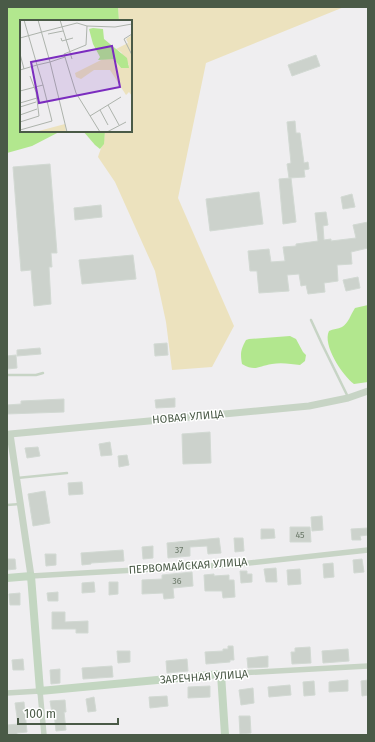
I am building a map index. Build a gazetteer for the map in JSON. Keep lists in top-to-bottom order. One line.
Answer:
{"streets":{"main road":["ПЕРВОМАЙСКАЯ УЛИЦА","ЗАРЕЧНАЯ УЛИЦА"],"street":["НОВАЯ УЛИЦА"]},"house_numbers":["45","37","36"],"scale_bar":"100 m"}
